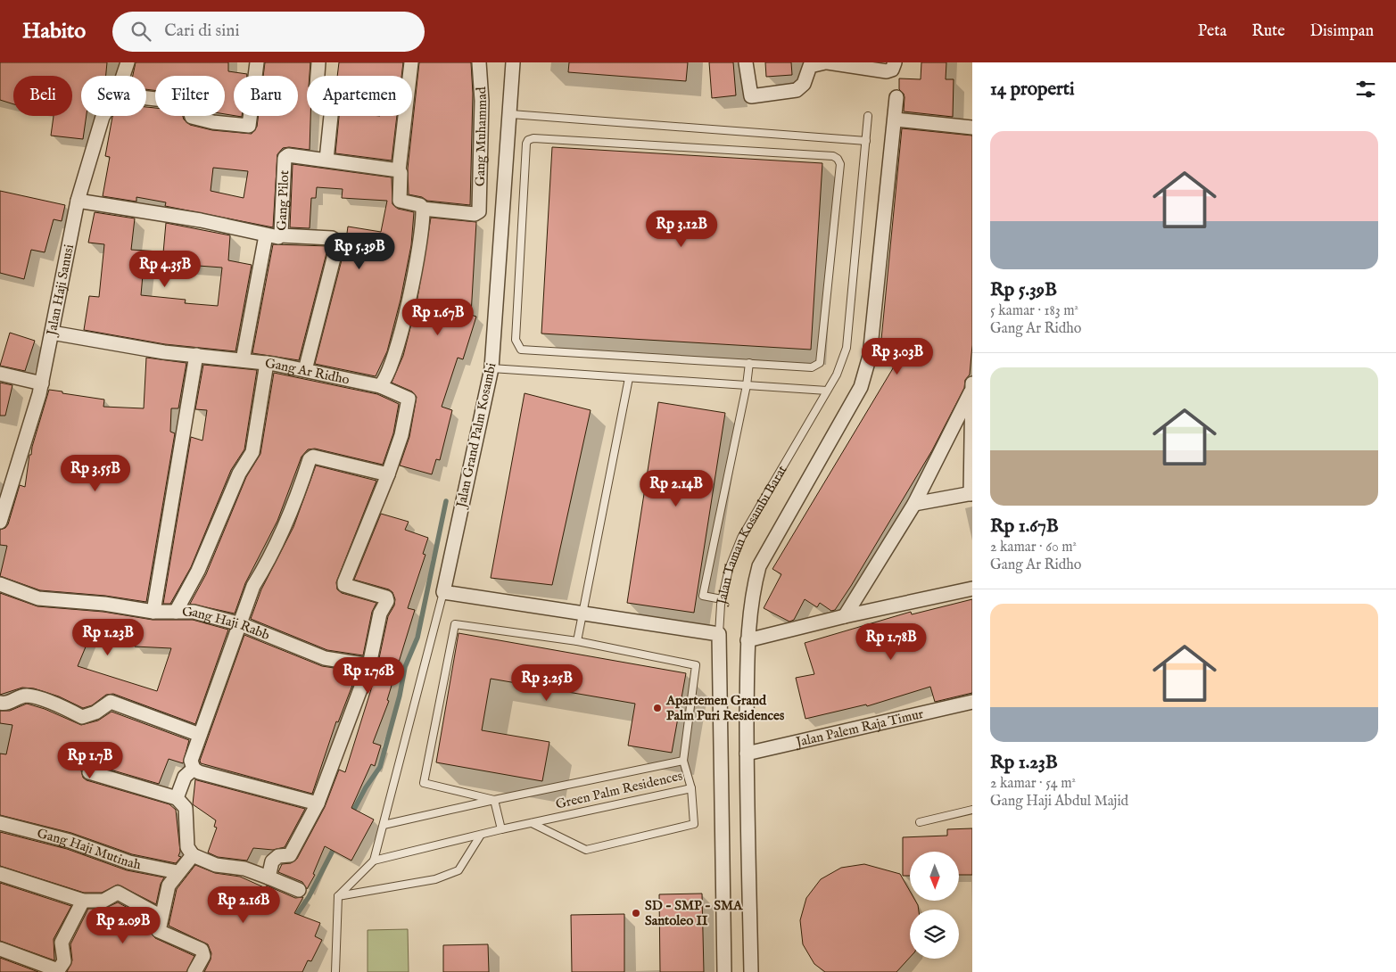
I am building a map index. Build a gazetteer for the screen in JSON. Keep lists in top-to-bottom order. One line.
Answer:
{"streets":{"street":["Gang Muhammad","Gang Pilot","Jalan Haji Sanusi","Gang Ar Ridho","Jalan Grand Palm Kosambi","Jalan Taman Kosambi Barat","Gang Haji Rabb","Jalan Palem Raja Timur","Gang Haji Mutinah"],"lane":["Green Palm Residences"]},"crossings":[["Gang Pilot","Jalan Haji Sanusi"],["Jalan Haji Sanusi","Gang Ar Ridho"],["Jalan Taman Kosambi Barat","Jalan Palem Raja Timur"]],"places":["Apartemen Grand Palm Puri Residences","SD - SMP - SMA Santoleo II"],"north":"bottom","page":{"header":"Habito","search":"Cari di sini","nav":["Peta","Rute","Disimpan"],"heading":"14 properti","chip":["Beli","Sewa","Filter","Baru","Apartemen"],"list":[{"name":"Rp 5.39B","note":"5 kamar · 183 m² · Gang Ar Ridho"},{"name":"Rp 1.67B","note":"2 kamar · 60 m² · Gang Ar Ridho"},{"name":"Rp 1.23B","note":"2 kamar · 54 m² · Gang Haji Abdul Majid"}],"price":["Rp 3.12B","Rp 5.39B","Rp 4.35B","Rp 1.67B","Rp 3.03B","Rp 3.55B","Rp 2.14B","Rp 1.23B","Rp 1.78B","Rp 1.76B","Rp 3.25B","Rp 1.7B","Rp 2.16B","Rp 2.09B"]}}
